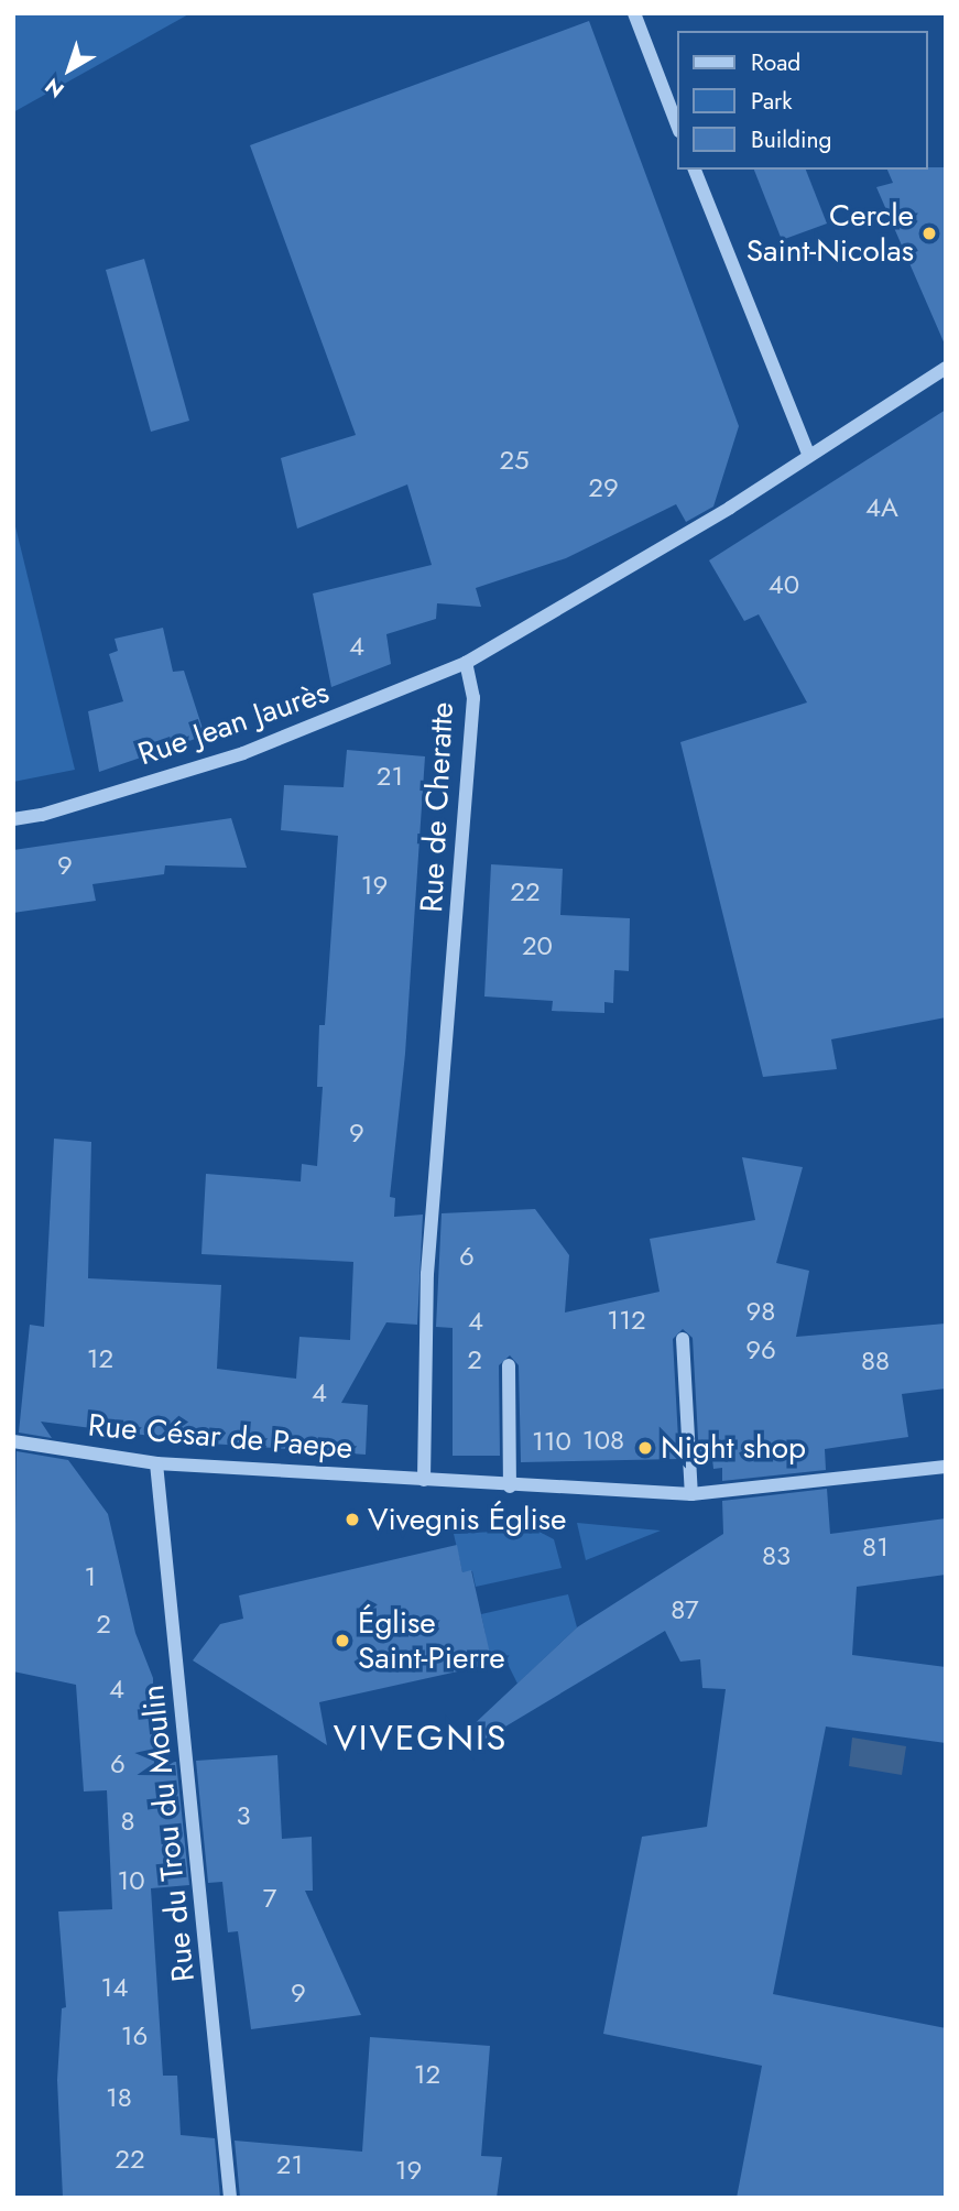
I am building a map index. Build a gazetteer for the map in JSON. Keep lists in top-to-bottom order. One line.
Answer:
{"streets":{"street":["Rue Jean Jaurès","Rue de Cheratte","Rue César de Paepe","Rue du Trou du Moulin"]},"crossings":[["Rue Jean Jaurès","Rue de Cheratte"],["Rue de Cheratte","Rue César de Paepe"],["Rue César de Paepe","Rue du Trou du Moulin"]],"districts":["VIVEGNIS"],"places":["Cercle Saint-Nicolas","Night shop","Vivegnis Église","Église Saint-Pierre"],"house_numbers":["25","29","4A","40","4","21","9","19","22","20","9","6","98","112","4","96","12","2","88","4","108","110","81","83","1","87","2","4","6","3","8","10","7","14","9","16","12","18","22","21","19"],"legend":["Road","Park","Building"],"north":"bottom left"}
